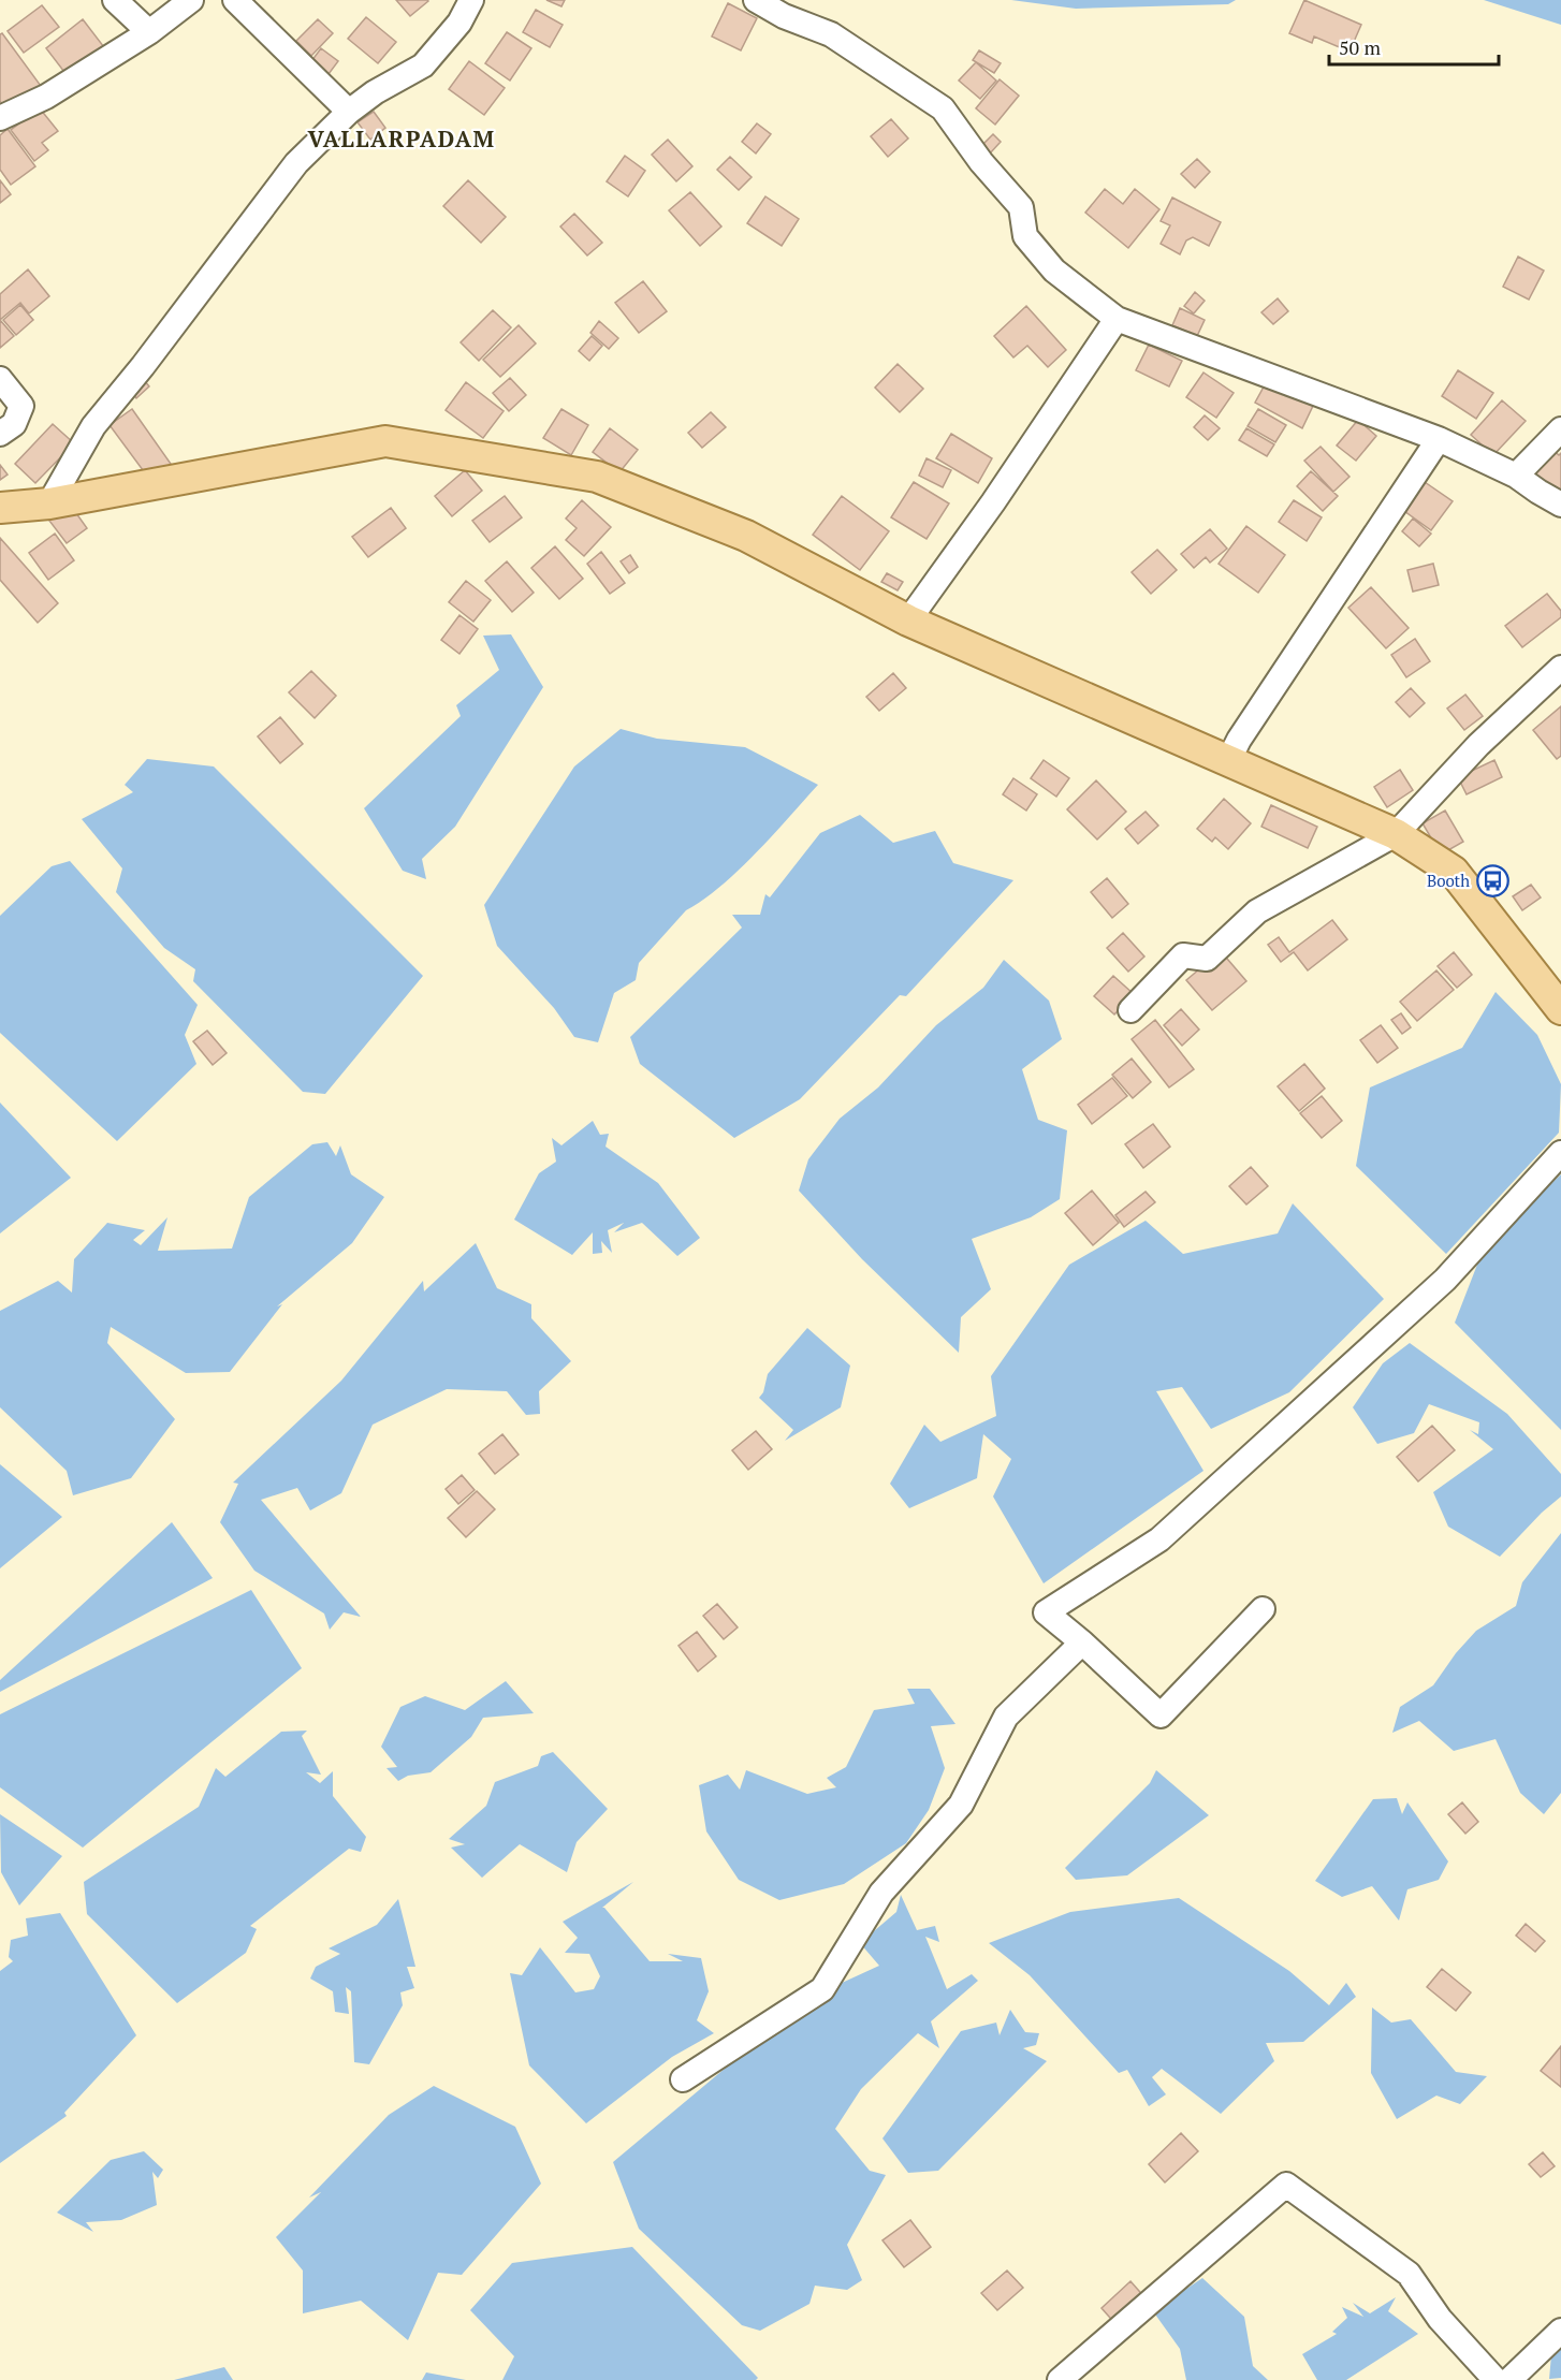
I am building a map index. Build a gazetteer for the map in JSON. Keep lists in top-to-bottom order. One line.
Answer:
{"districts":["VALLARPADAM"],"places":{"bus stop":["Booth"]},"scale_bar":"50 m"}
